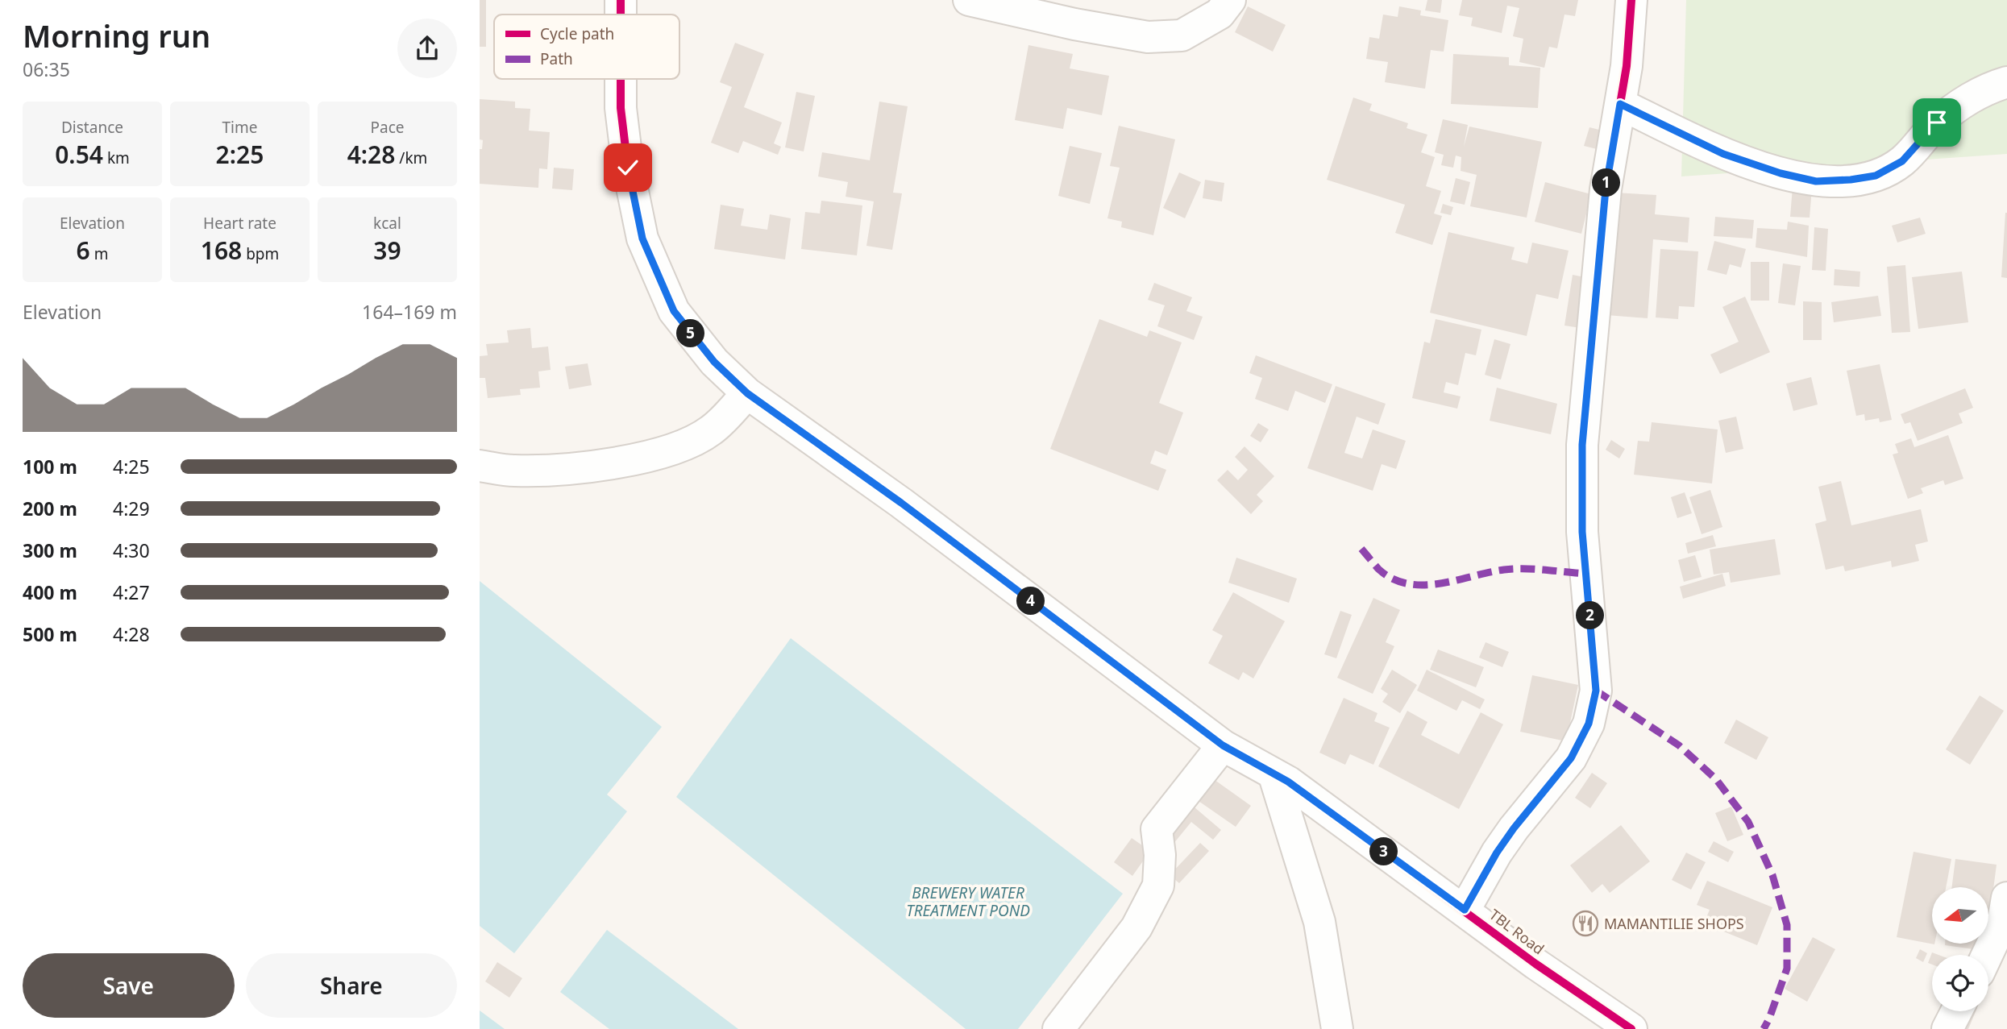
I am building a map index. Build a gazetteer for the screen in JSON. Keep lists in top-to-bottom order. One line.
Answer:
{"streets":{"street":["TBL Road"]},"water":["BREWERY WATER TREATMENT POND"],"places":{"restaurant":["MAMANTILIE SHOPS"]},"legend":["Cycle path","Path"],"north":"left","page":{"heading":["Morning run","06:35"],"stats":[["Distance","0.54 km"],["Time","2:25"],["Pace","4:28 /km"],["Elevation","6 m"],["Heart rate","168 bpm"],["kcal","39"]],"pins":["1","5","4","2","3"],"chart":["Elevation","164–169 m"],"list":[{"name":"100 m","note":"4:25"},{"name":"200 m","note":"4:29"},{"name":"300 m","note":"4:30"},{"name":"400 m","note":"4:27"},{"name":"500 m","note":"4:28"}],"buttons":["Save","Share"]}}
